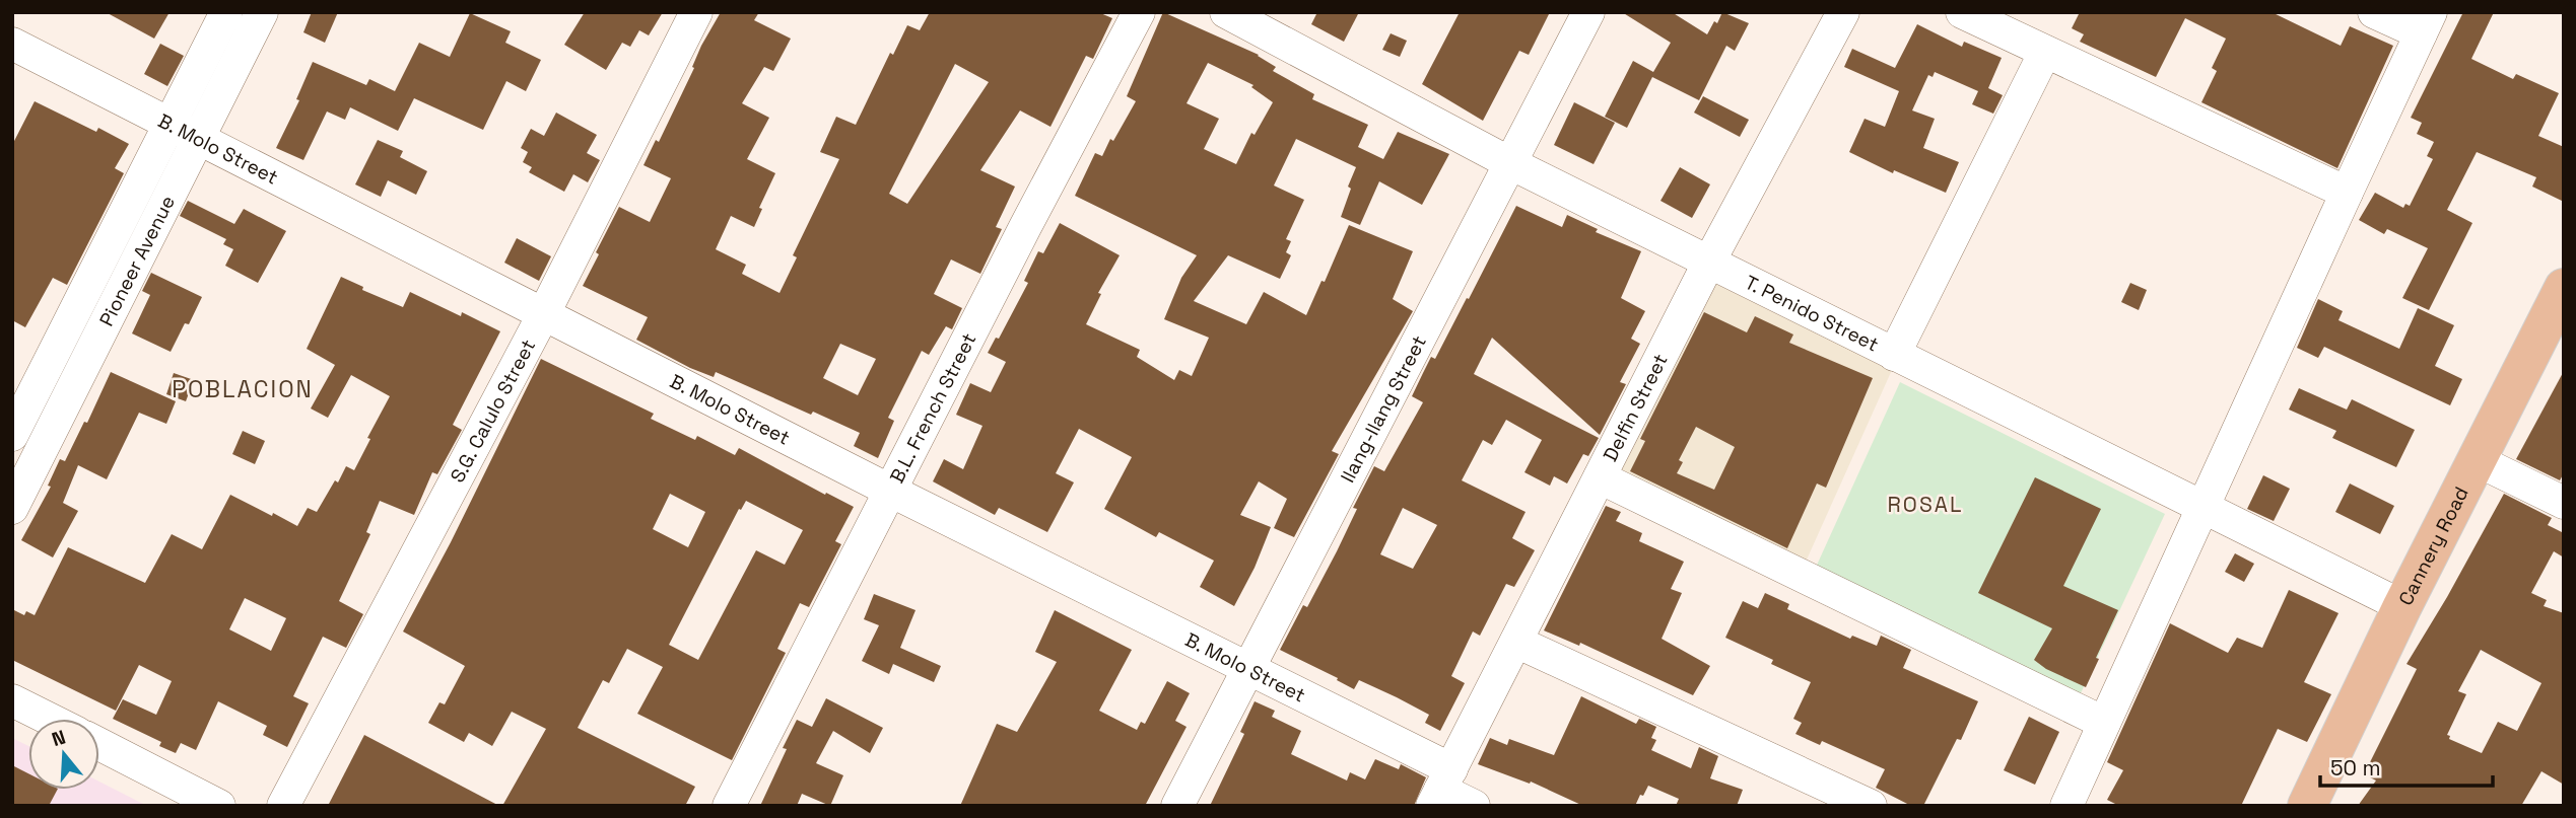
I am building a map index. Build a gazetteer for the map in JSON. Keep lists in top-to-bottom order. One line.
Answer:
{"streets":{"main road":["Cannery Road"],"street":["B. Molo Street","Pioneer Avenue","T. Penido Street","Delfin Street","B.L. French Street","Ilang-Ilang Street","S.G. Calulo Street"]},"crossings":[["B. Molo Street","Pioneer Avenue"],["B. Molo Street","Delfin Street"],["B. Molo Street","B.L. French Street"],["B. Molo Street","Ilang-Ilang Street"],["B. Molo Street","S.G. Calulo Street"],["T. Penido Street","Delfin Street"],["T. Penido Street","Ilang-Ilang Street"],["T. Penido Street","Cannery Road"]],"districts":["POBLACION","ROSAL"],"scale_bar":"50 m","north":"top"}
